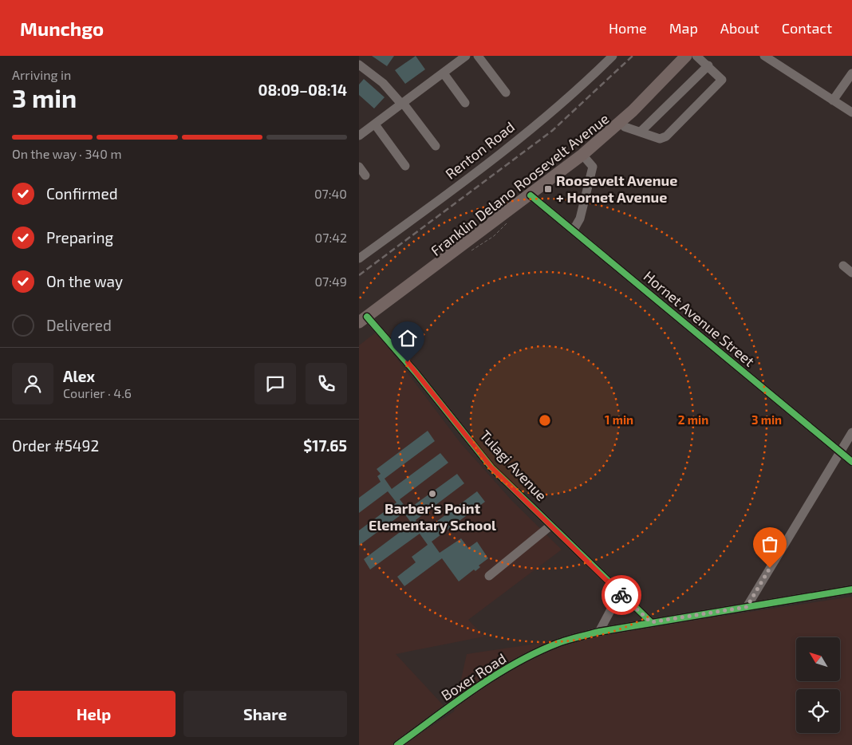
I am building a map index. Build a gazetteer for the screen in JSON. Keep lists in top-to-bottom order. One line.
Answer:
{"streets":{"main road":["Franklin Delano Roosevelt Avenue"],"street":["Renton Road","Hornet Avenue Street","Tulagi Avenue","Boxer Road"]},"crossings":[["Franklin Delano Roosevelt Avenue","Hornet Avenue Street"],["Franklin Delano Roosevelt Avenue","Tulagi Avenue"],["Tulagi Avenue","Boxer Road"]],"places":{"transit":["Roosevelt Avenue + Hornet Avenue"],"other":["Barber's Point Elementary School"]},"north":"top left","page":{"header":"Munchgo","nav":["Home","Map","About","Contact"],"heading":["3 min","Arriving in","08:09–08:14"],"panel":["Alex","Courier · 4.6","Order #5492","$17.65"],"bar":"On the way · 340 m","list":[["Confirmed","07:40"],["Preparing","07:42"],["On the way","07:49"],"Delivered"],"buttons":["Help","Share"]},"rings":["1 min","2 min","3 min"]}
